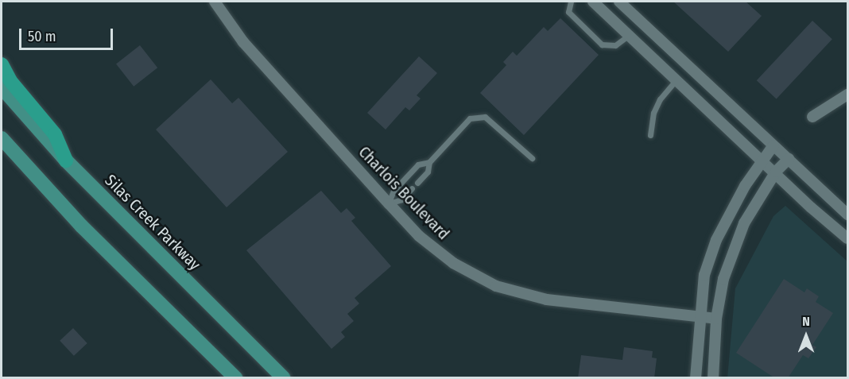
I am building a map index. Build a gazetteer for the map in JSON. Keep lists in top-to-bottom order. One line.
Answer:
{"streets":{"main road":["Silas Creek Parkway"],"street":["Charlois Boulevard"]},"scale_bar":"50 m","north":"top"}
